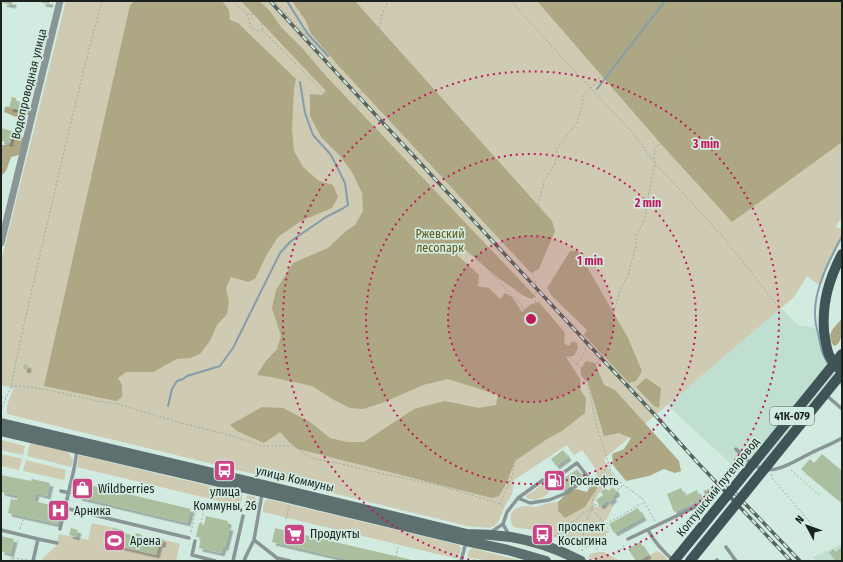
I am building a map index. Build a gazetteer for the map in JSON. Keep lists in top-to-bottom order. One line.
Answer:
{"streets":{"main road":["41К-079","улица Коммуны","Колтушский путепровод"],"street":["Водопроводная улица"]},"parks":["Ржевский лесопарк"],"places":{"bus stop":["улица Коммуны, 26","проспект Косыгина"],"fuel station":["Роснефть"],"shop":["Wildberries"],"hospital":["Арника"],"supermarket":["Продукты"],"sports":["Арена"]},"north":"top left","rings":["3 min","2 min","1 min"]}
